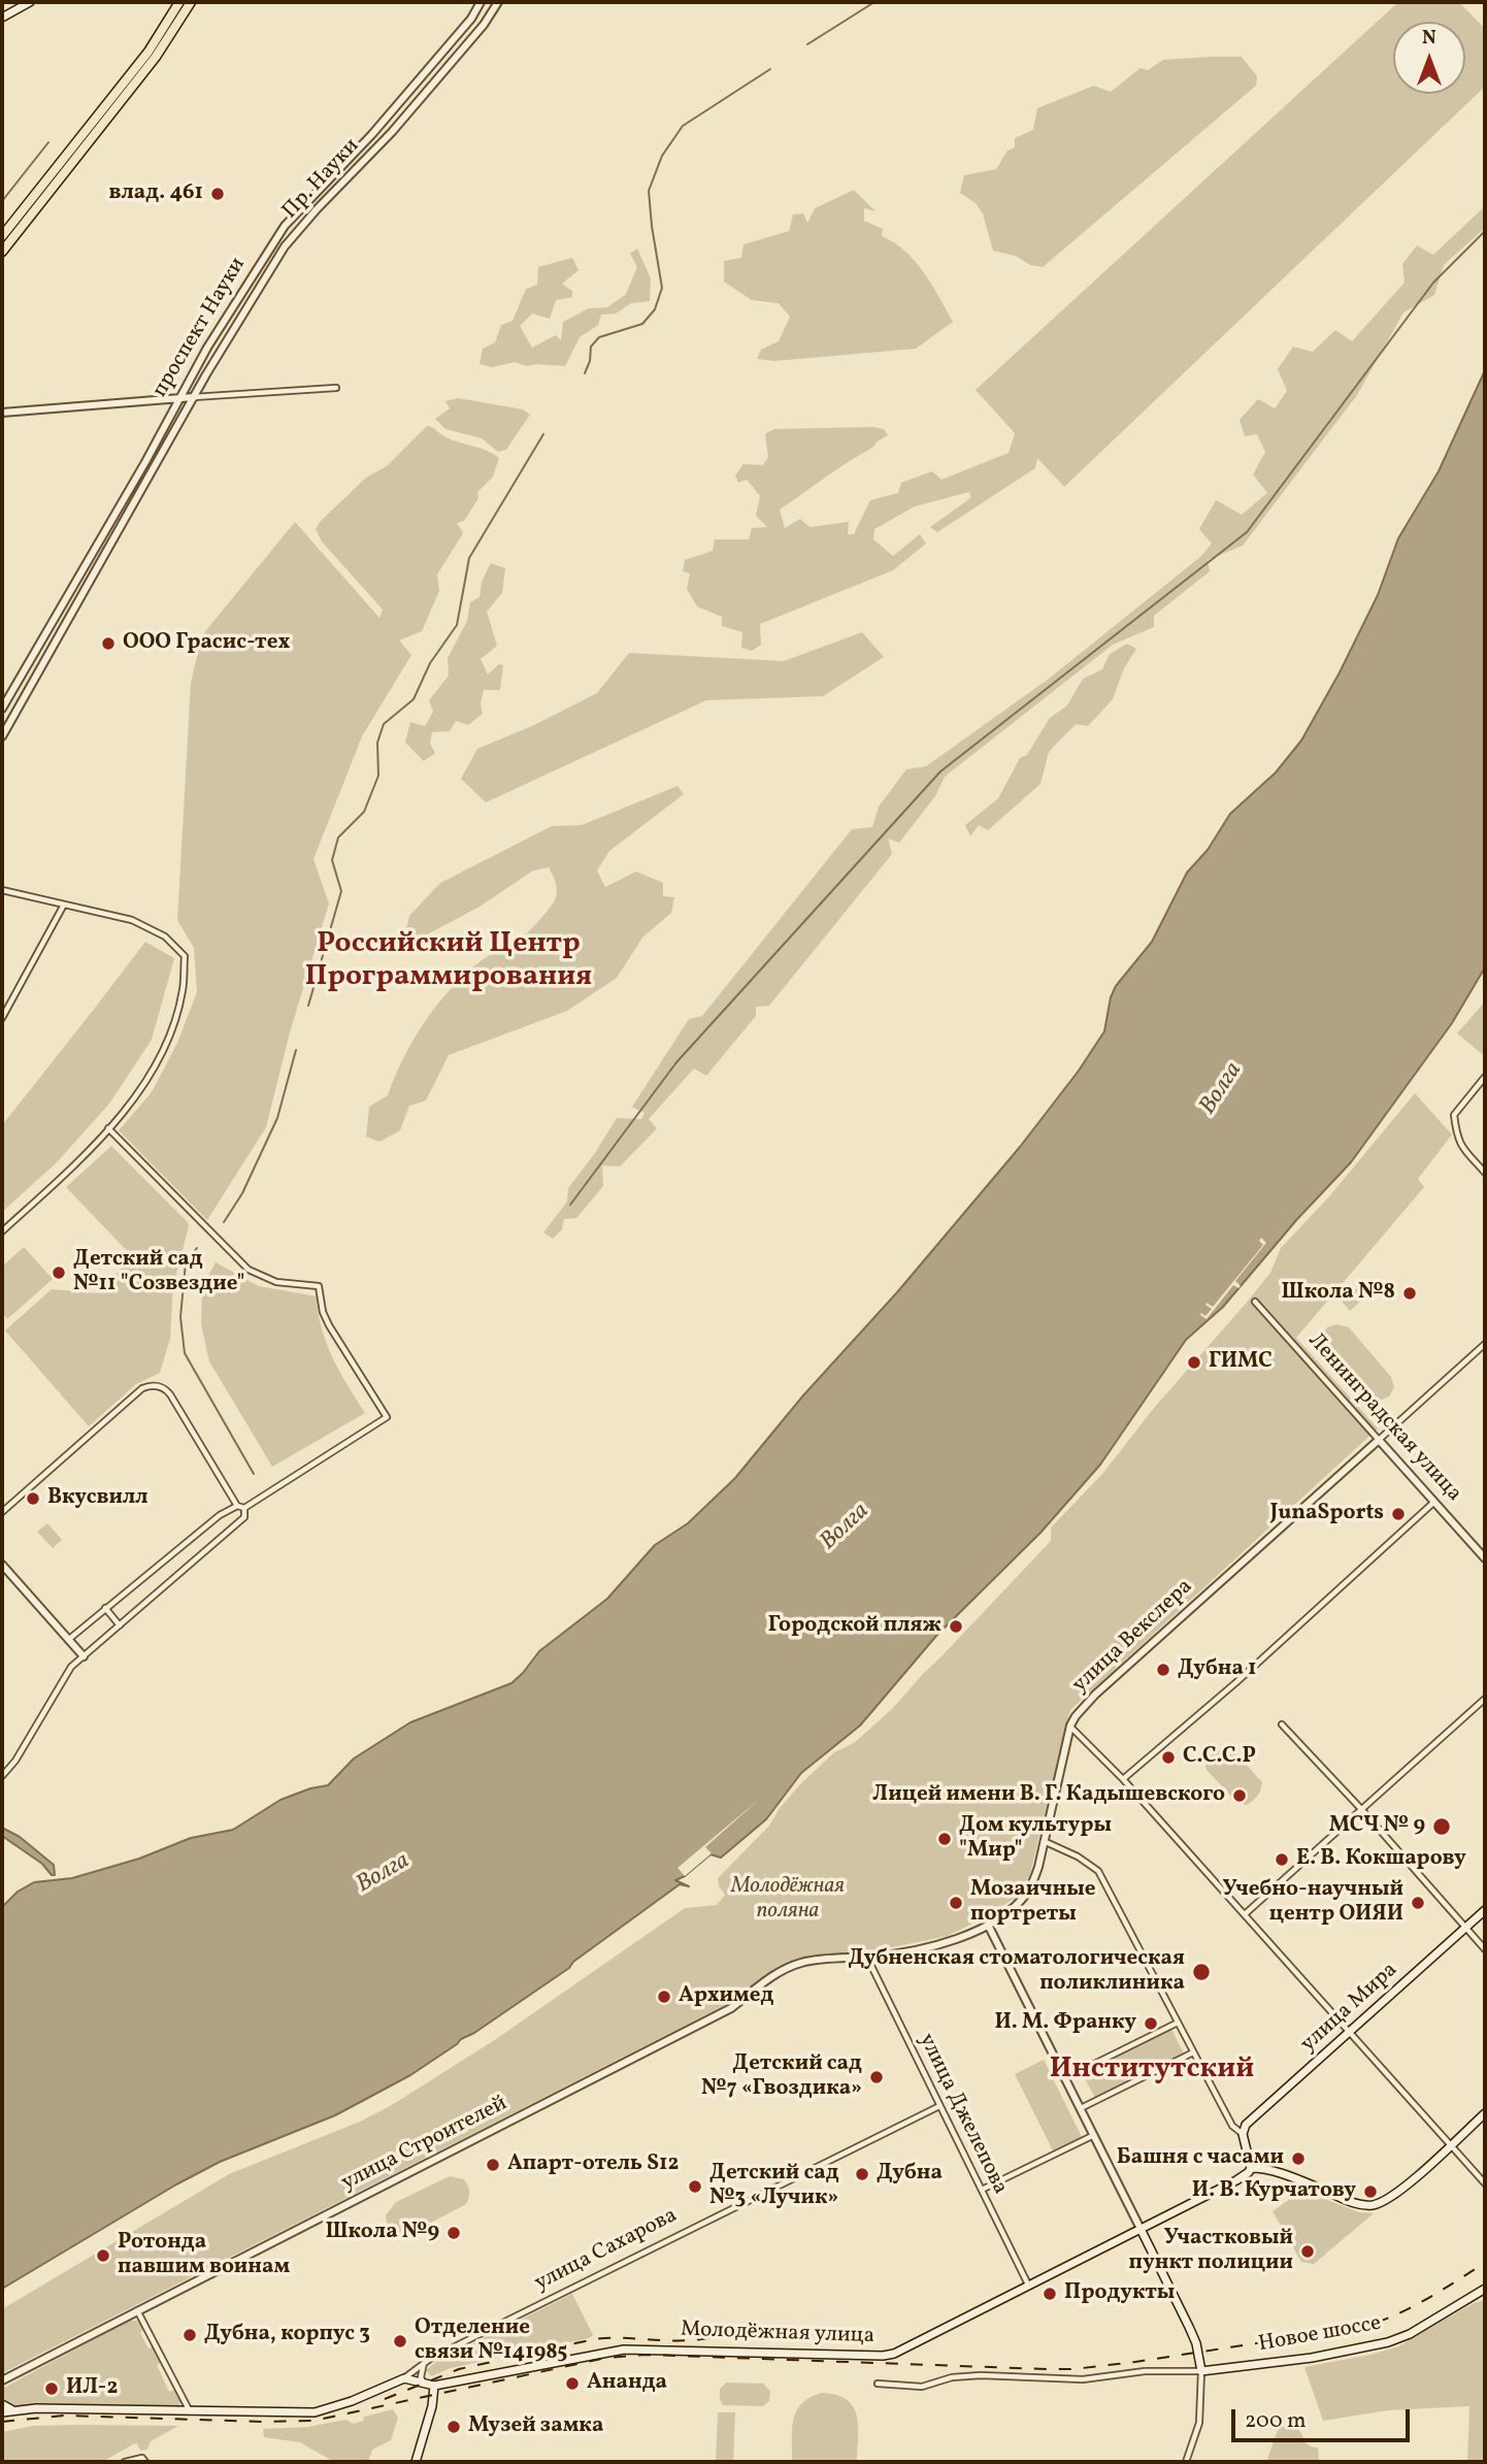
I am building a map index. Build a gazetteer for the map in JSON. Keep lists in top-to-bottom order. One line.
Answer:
{"streets":{"main road":["улица Мира","улица Сахарова","Молодёжная улица","Новое шоссе"],"street":["Пр. Науки","проспект Науки","Ленинградская улица","улица Векслера","улица Джелепова","улица Строителей"]},"crossings":[["Пр. Науки","проспект Науки"],["Ленинградская улица","улица Векслера"],["улица Векслера","улица Джелепова"],["улица Векслера","улица Строителей"],["улица Джелепова","улица Строителей"],["улица Джелепова","улица Сахарова"],["улица Джелепова","Молодёжная улица"]],"districts":["Российский Центр Программирования","Институтский"],"water":["Волга"],"parks":["Молодёжная поляна"],"places":["влад. 461","ООО Грасис-тех","Детский сад №11 \"Созвездие\"","Школа №8","ГИМС","Вкусвилл","JunaSports","Городской пляж","Дубна 1","С.С.С.Р","Лицей имени В. Г. Кадышевского","МСЧ № 9","Дом культуры \"Мир\"","Е. В. Кокшарову","Мозаичные портреты","Учебно-научный центр ОИЯИ","Дубненская стоматологическая поликлиника","Архимед","И. М. Франку","Детский сад №7 «Гвоздика»","Башня с часами","Апарт-отель S12","Дубна","Детский сад №3 «Лучик»","И. В. Курчатову","Школа №9","Участковый пункт полиции","Ротонда павшим воинам","Продукты","Дубна, корпус 3","Отделение связи №141985","Ананда","ИЛ-2","Музей замка"],"scale_bar":"200 m","north":"top"}
